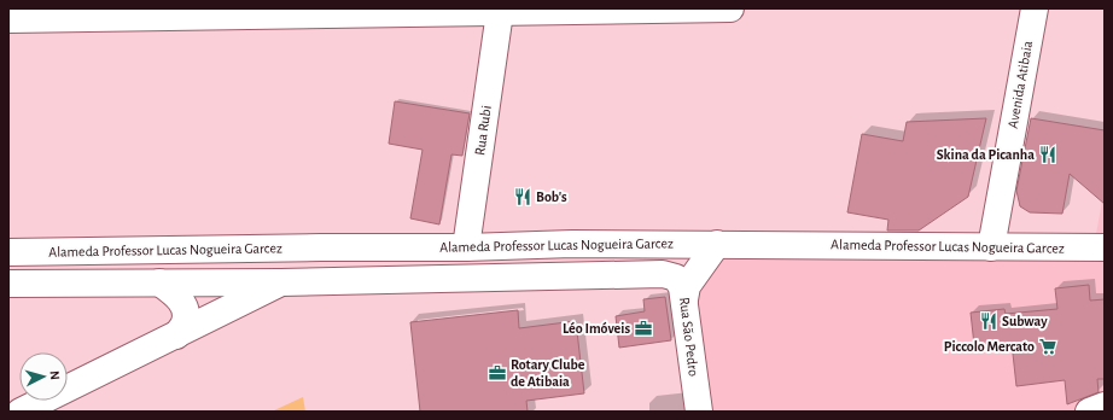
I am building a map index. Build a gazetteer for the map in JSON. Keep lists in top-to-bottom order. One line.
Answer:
{"streets":{"main road":["Avenida Atibaia","Rua Rubi","Alameda Professor Lucas Nogueira Garcez","Rua São Pedro"]},"crossings":[["Avenida Atibaia","Alameda Professor Lucas Nogueira Garcez"],["Rua Rubi","Alameda Professor Lucas Nogueira Garcez"]],"places":{"restaurant":["Skina da Picanha","Bob's","Subway"],"office":["Léo Imóveis","Rotary Clube de Atibaia"],"supermarket":["Piccolo Mercato"]},"north":"right"}
